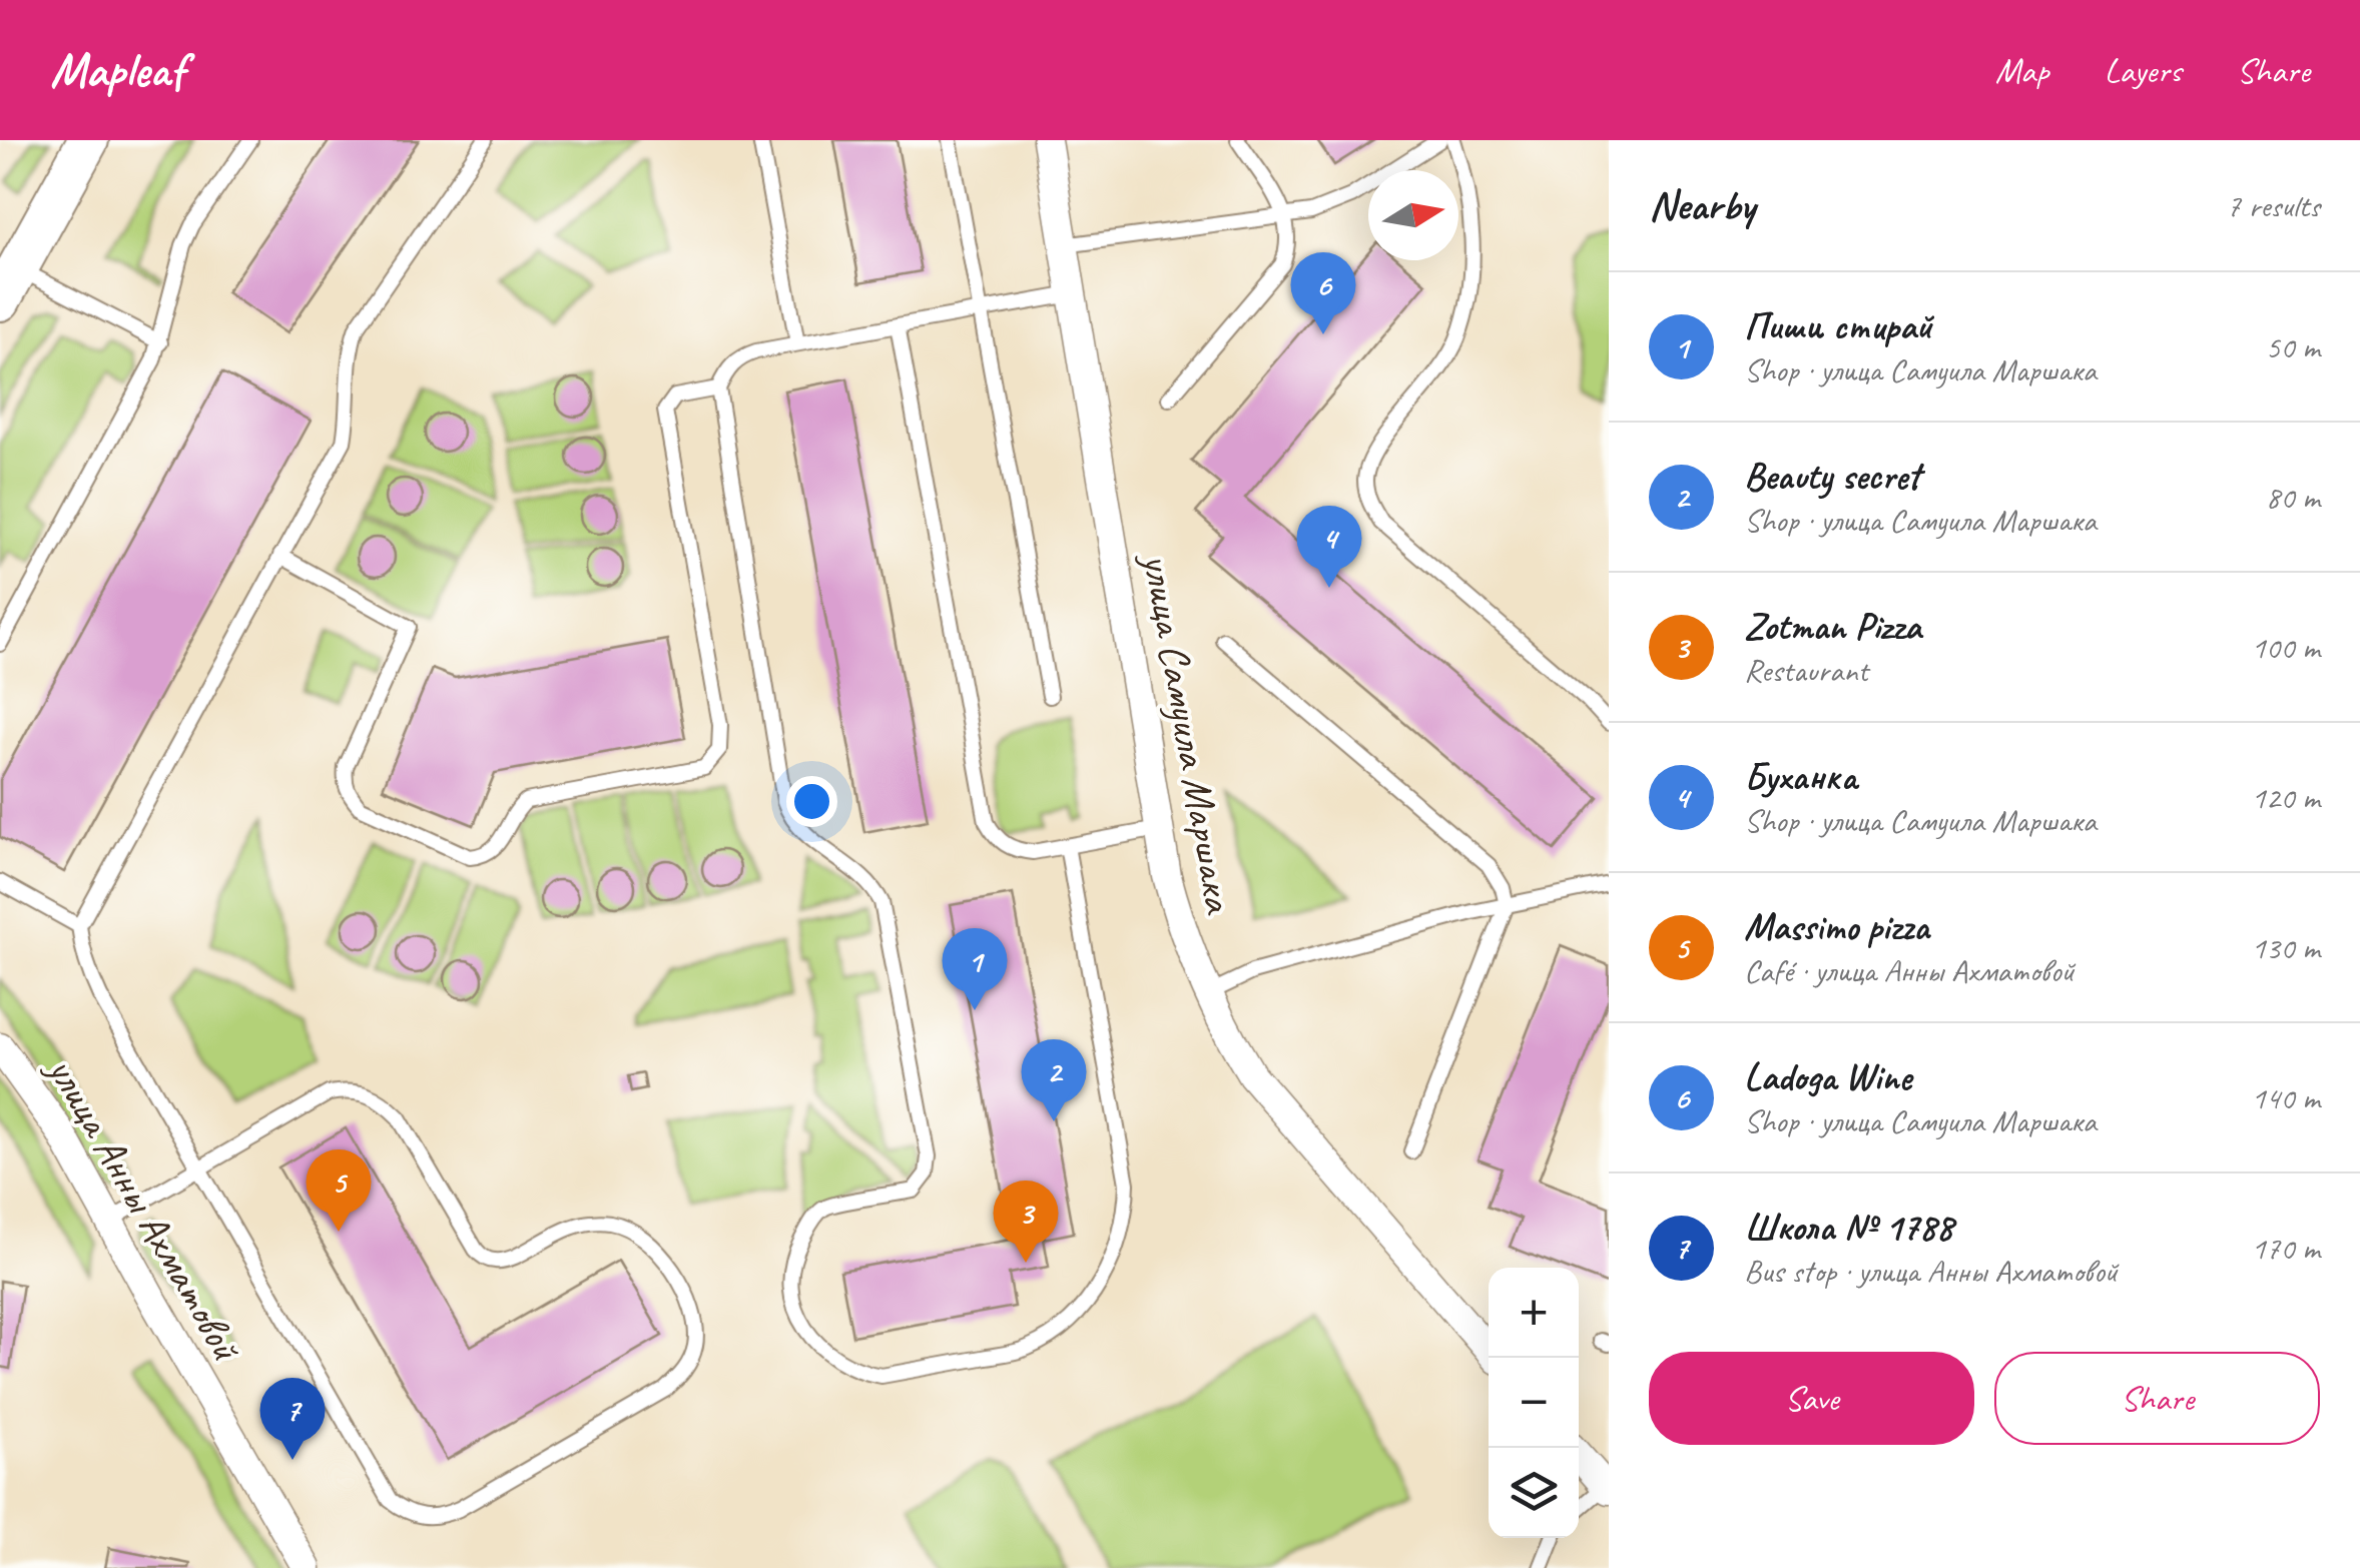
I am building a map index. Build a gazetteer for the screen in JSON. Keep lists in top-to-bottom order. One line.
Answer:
{"streets":{"street":["улица Самуила Маршака","улица Анны Ахматовой"]},"north":"right","page":{"header":"Mapleaf","nav":["Map","Layers","Share"],"heading":["Nearby","7 results"],"pins":["6","4","1","2","5","3","7"],"list":[{"mark":"1","name":"Пиши стирай","note":"Shop · улица Самуила Маршака","value":"50 m"},{"mark":"2","name":"Beauty secret","note":"Shop · улица Самуила Маршака","value":"80 m"},{"mark":"3","name":"Zotman Pizza","note":"Restaurant","value":"100 m"},{"mark":"4","name":"Буханка","note":"Shop · улица Самуила Маршака","value":"120 m"},{"mark":"5","name":"Massimo pizza","note":"Café · улица Анны Ахматовой","value":"130 m"},{"mark":"6","name":"Ladoga Wine","note":"Shop · улица Самуила Маршака","value":"140 m"},{"mark":"7","name":"Школа № 1788","note":"Bus stop · улица Анны Ахматовой","value":"170 m"}],"map_buttons":["+","−"],"buttons":["Save","Share"]}}
